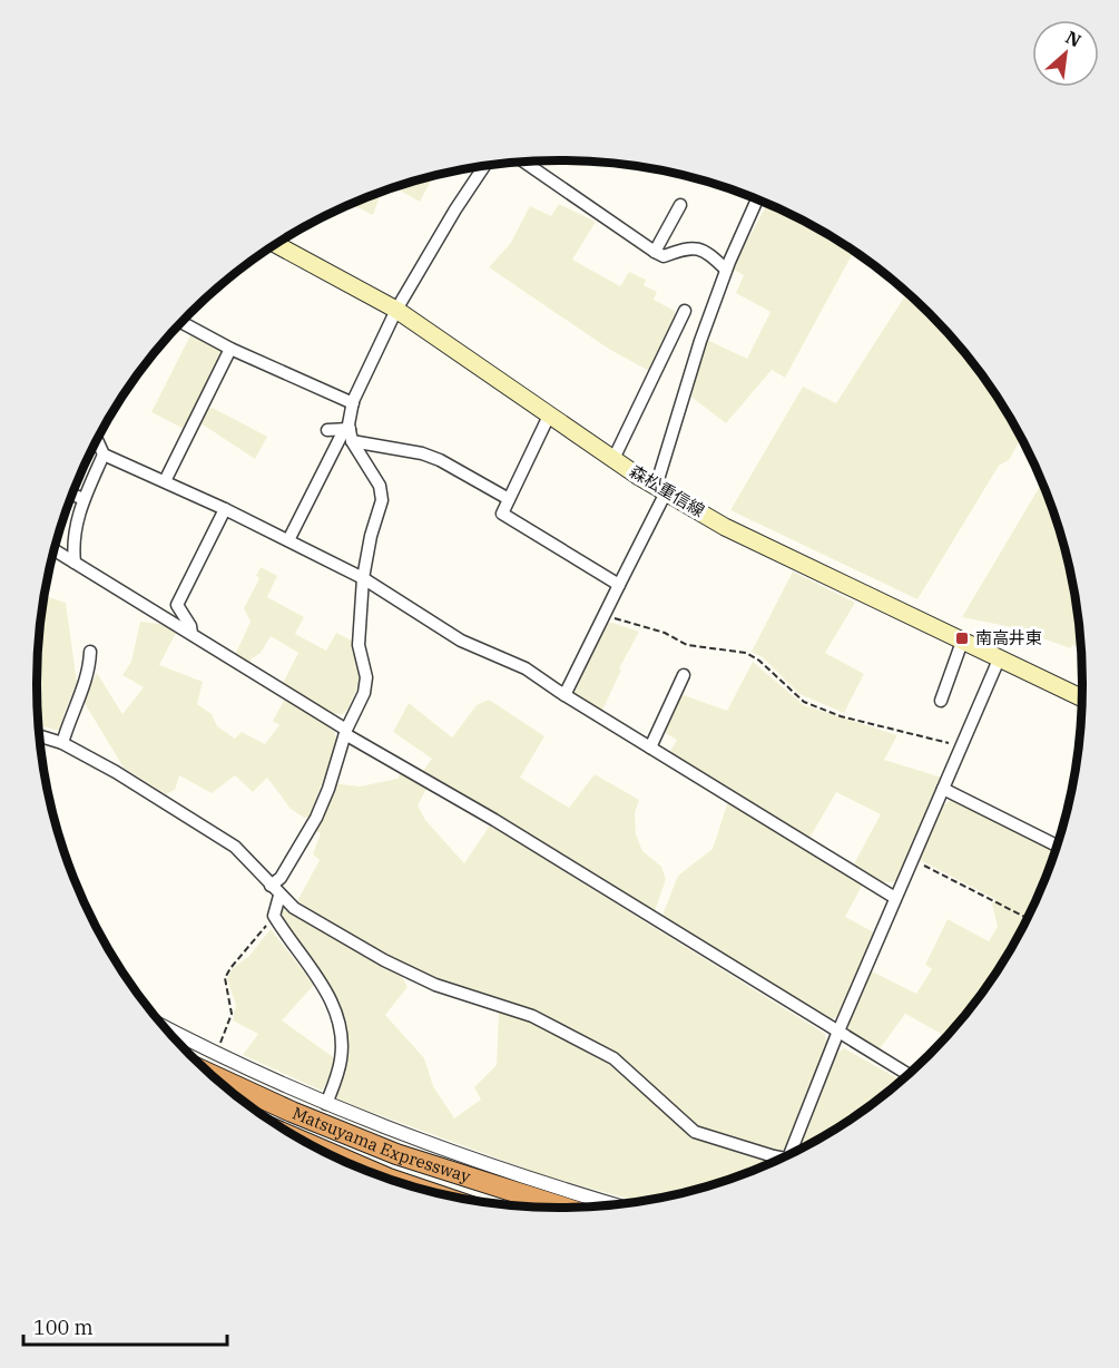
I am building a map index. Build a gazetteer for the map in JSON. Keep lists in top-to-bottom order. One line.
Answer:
{"streets":{"highway":["Matsuyama Expressway"],"main road":["森松重信線"]},"places":{"transit":["南高井東"]},"scale_bar":"100 m","north":"top right"}
